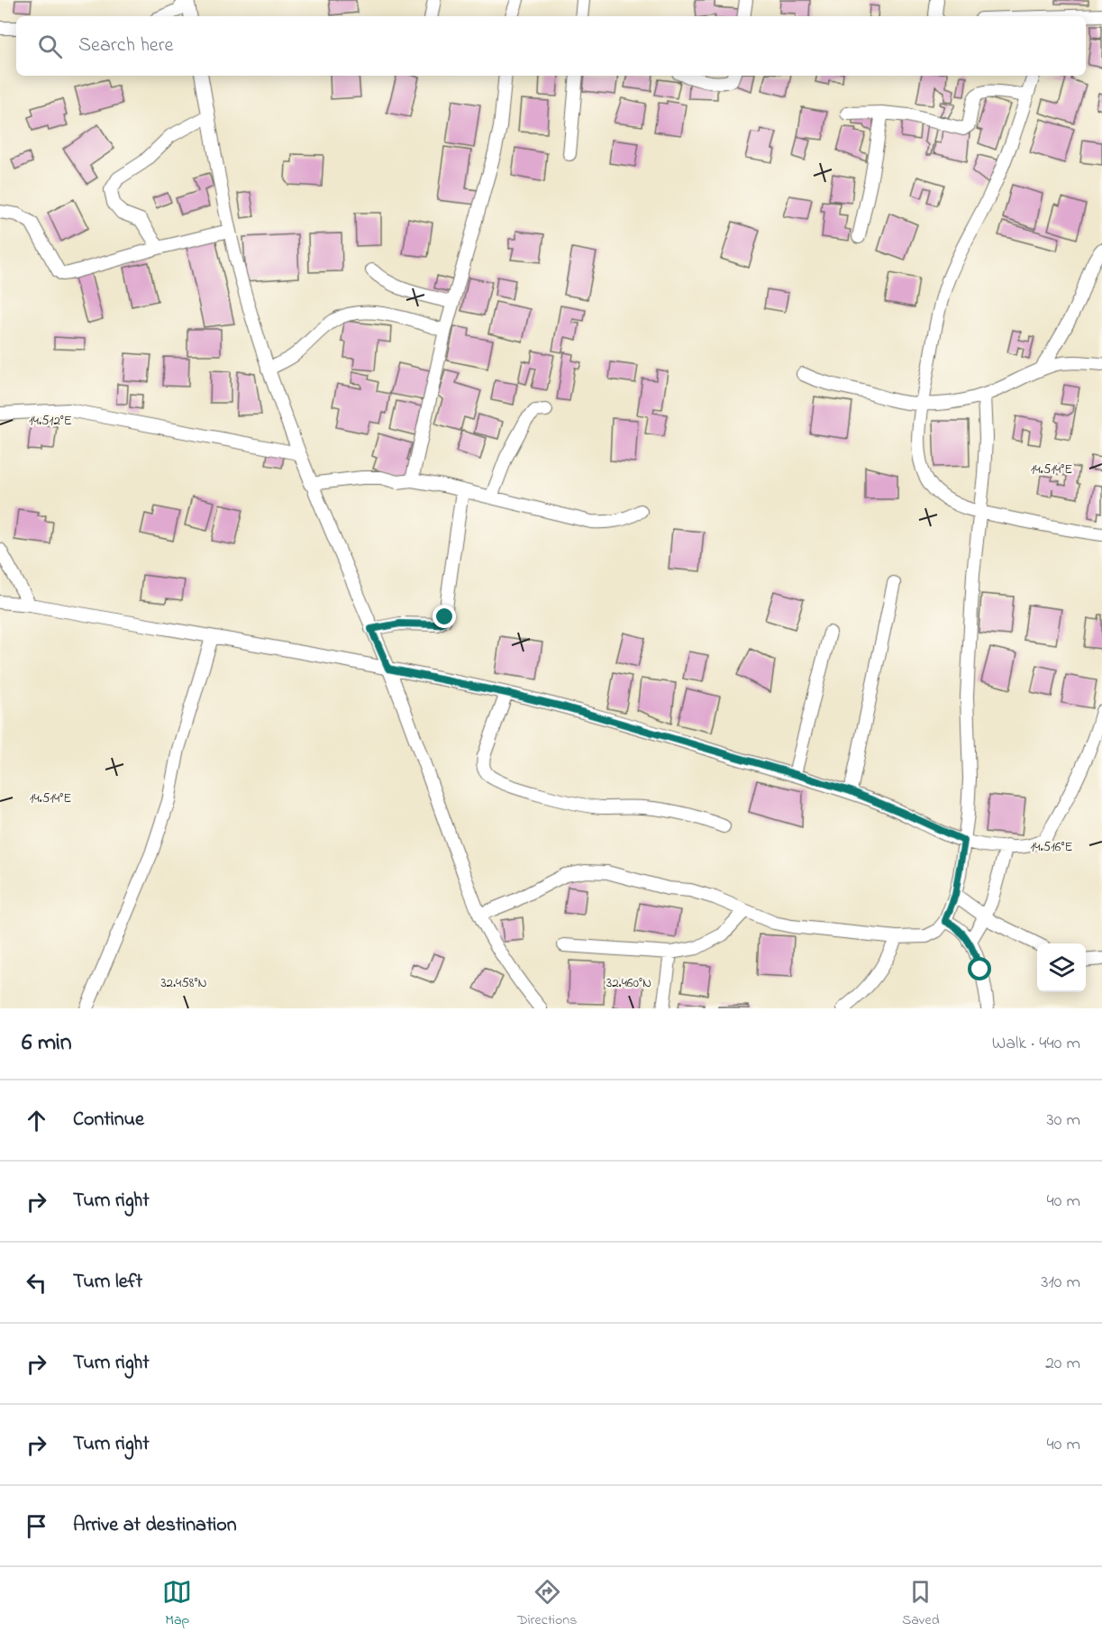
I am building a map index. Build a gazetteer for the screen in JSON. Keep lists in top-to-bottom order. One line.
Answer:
{"page":{"search":"Search here","heading":["6 min","Walk · 440 m"],"list":[["Continue","30 m"],["Turn right","40 m"],["Turn left","310 m"],["Turn right","20 m"],["Turn right","40 m"],"Arrive at destination"],"nav":["Map","Directions","Saved"]},"coordinates":["14.512°E","14.514°E","14.516°E","32.458°N","32.460°N"]}
